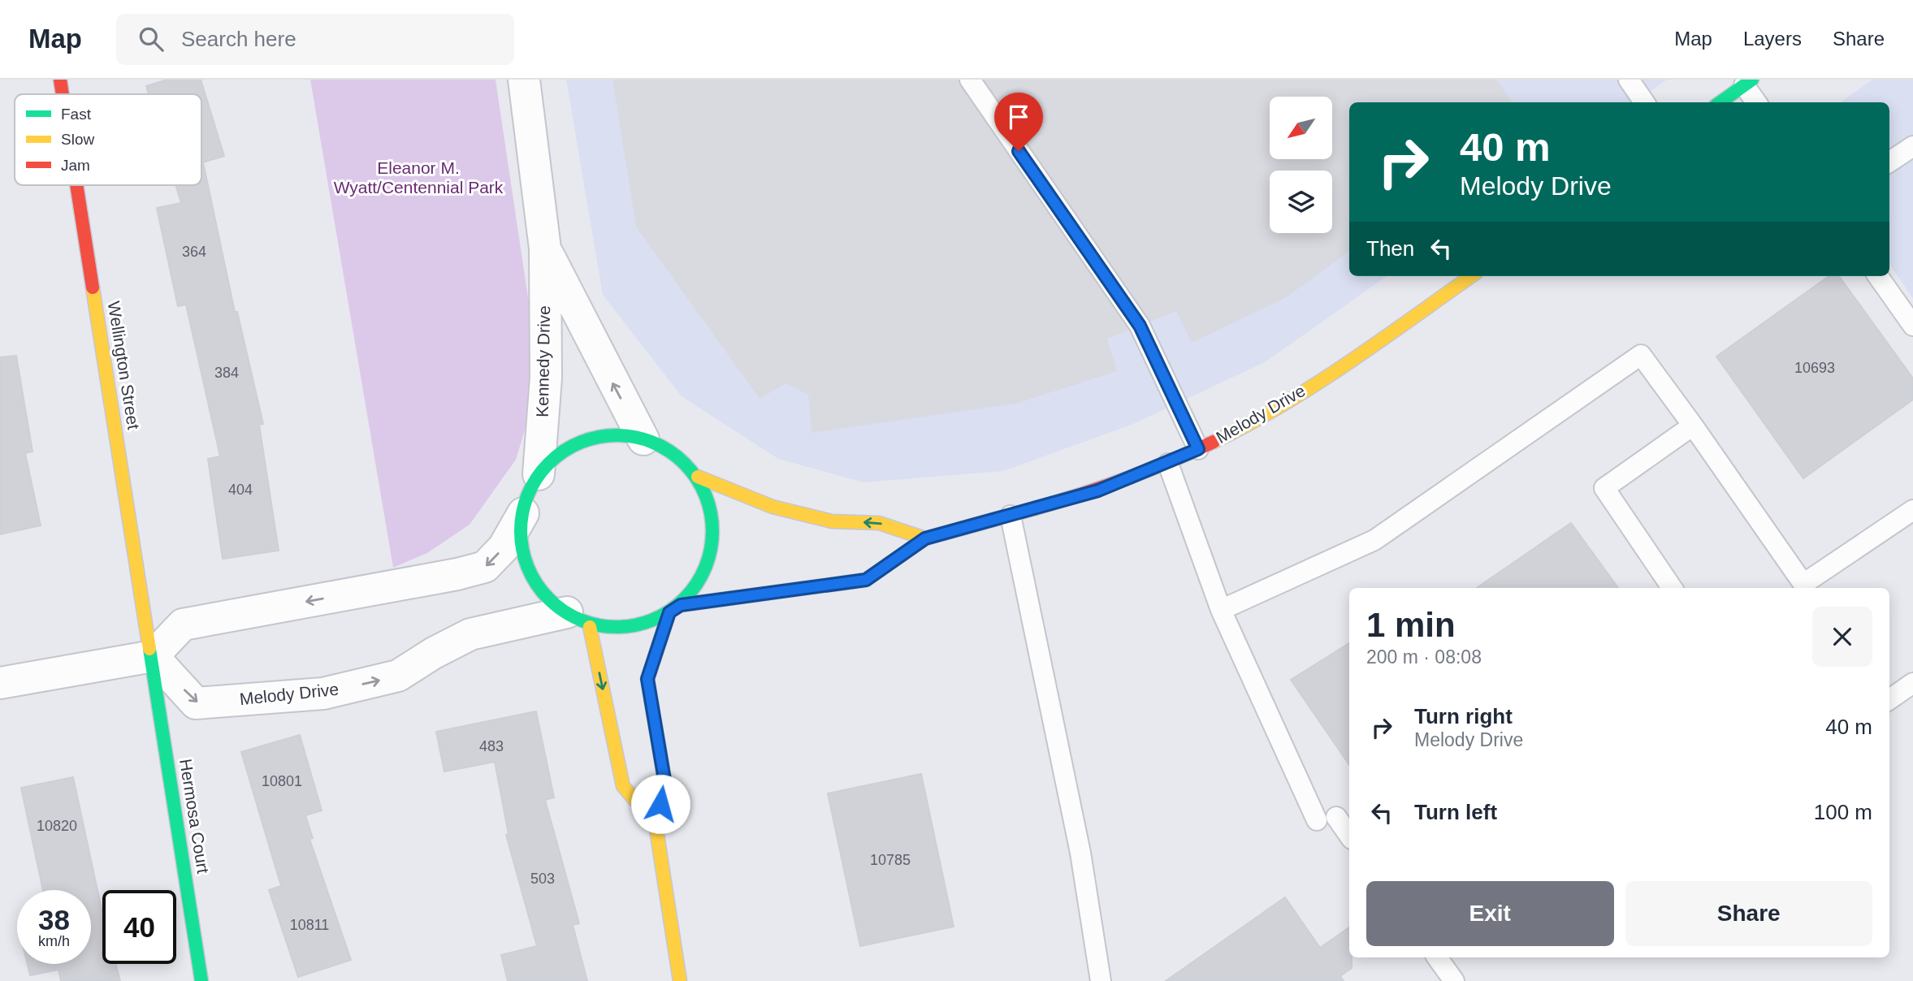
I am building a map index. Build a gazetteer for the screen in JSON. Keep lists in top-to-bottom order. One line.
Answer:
{"streets":{"street":["Kennedy Drive","Wellington Street","Melody Drive","Hermosa Court"]},"crossings":[["Kennedy Drive","Melody Drive"],["Wellington Street","Melody Drive"],["Wellington Street","Hermosa Court"],["Melody Drive","Hermosa Court"]],"one_way":["Kennedy Drive"],"parks":["Eleanor M. Wyatt/Centennial Park"],"house_numbers":["364","10693","384","404","483","10801","10820","10785","503","10811"],"legend":["Fast","Slow","Jam"],"north":"bottom left","page":{"header":"Map","search":"Search here","nav":["Map","Layers","Share"],"turn":["40 m","Melody Drive"],"then":"Then","heading":["1 min","200 m · 08:08"],"list":[{"name":"Turn right","note":"Melody Drive","value":"40 m"},{"name":"Turn left","value":"100 m"}],"buttons":["Exit","Share"],"speed":"38 km/h","limit":"40"}}
